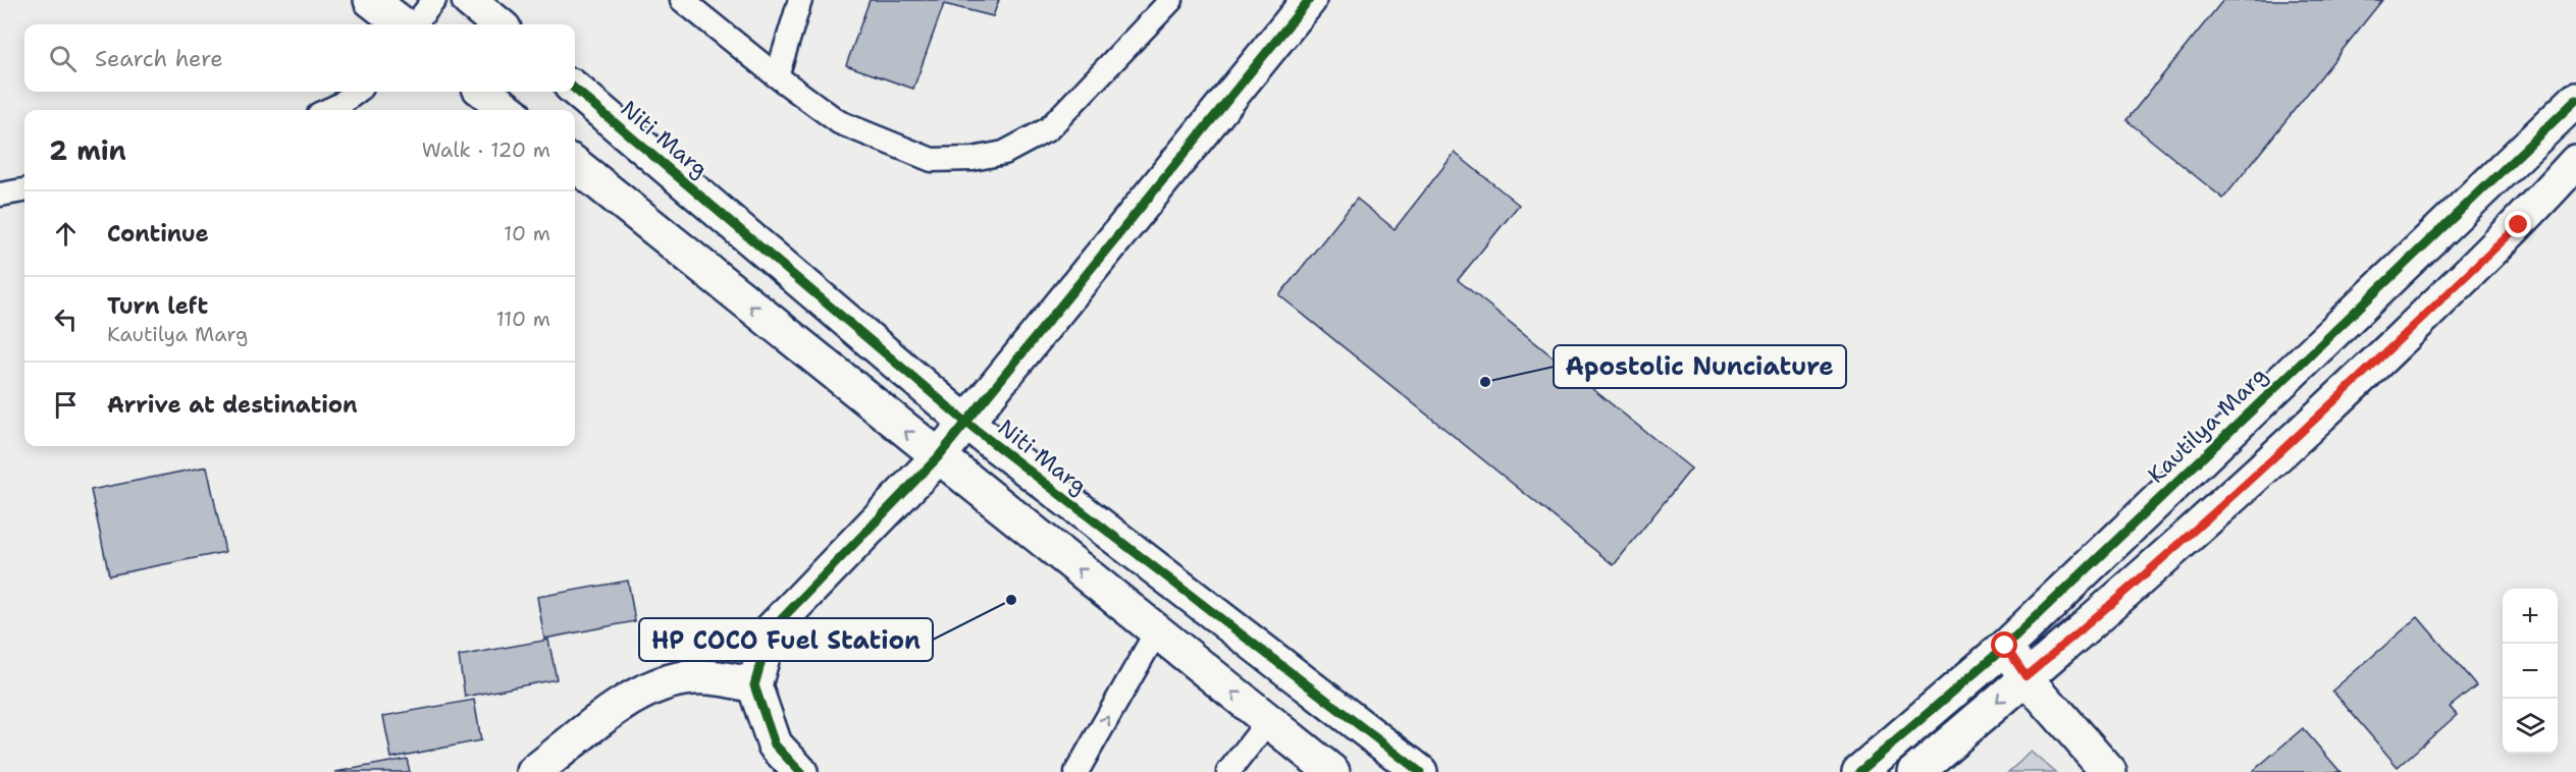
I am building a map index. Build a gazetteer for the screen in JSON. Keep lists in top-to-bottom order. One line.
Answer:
{"streets":{"street":["Niti Marg","Kautilya Marg"]},"places":["Apostolic Nunciature","HP COCO Fuel Station"],"page":{"search":"Search here","heading":["2 min","Walk · 120 m"],"list":[["Continue","10 m"],["Turn left","Kautilya Marg","110 m"],"Arrive at destination"],"map_buttons":["+","−"]}}
